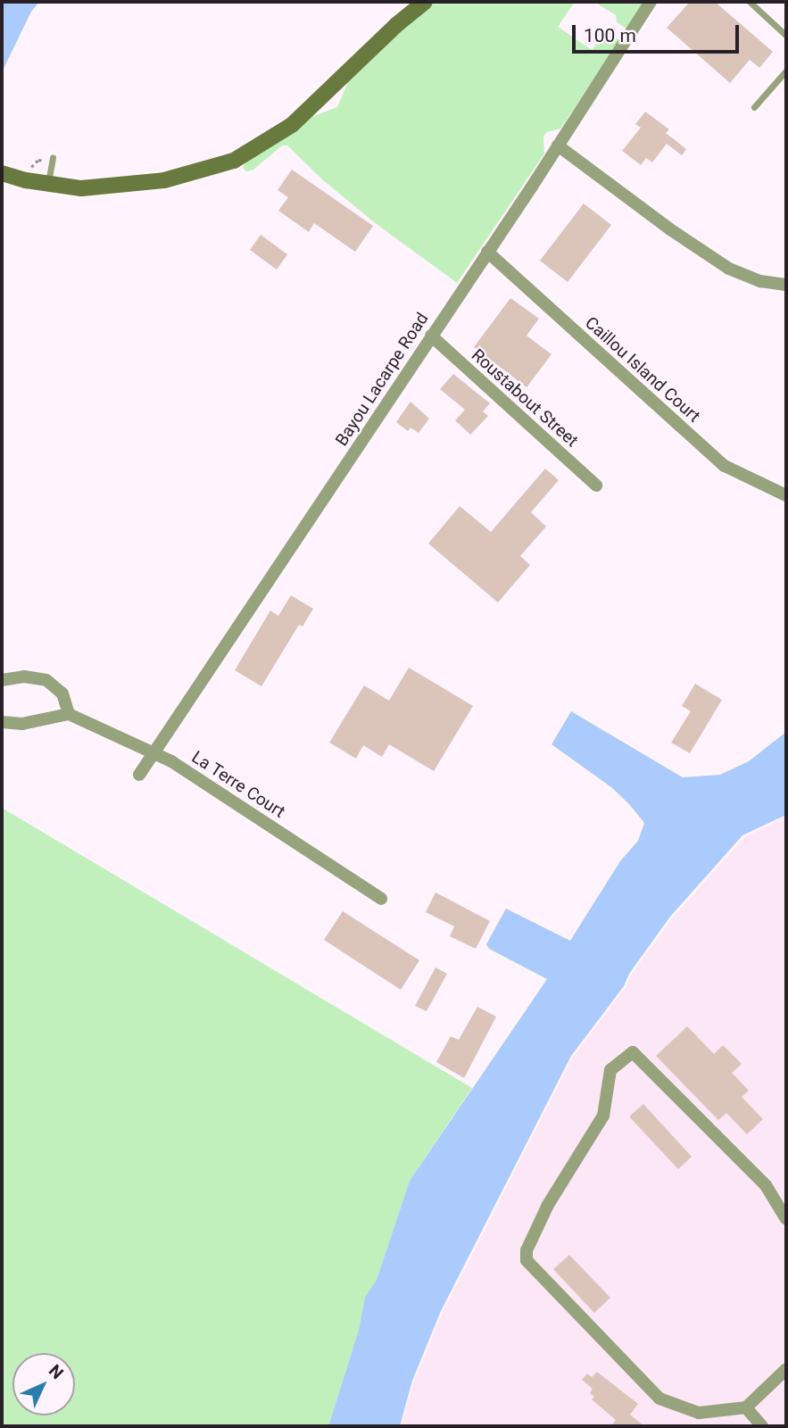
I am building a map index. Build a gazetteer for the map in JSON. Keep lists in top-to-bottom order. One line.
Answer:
{"streets":{"street":["Caillou Island Court","Bayou Lacarpe Road","Roustabout Street","La Terre Court"]},"crossings":[["Caillou Island Court","Bayou Lacarpe Road"],["Bayou Lacarpe Road","Roustabout Street"],["Bayou Lacarpe Road","La Terre Court"]],"scale_bar":"100 m","north":"top right"}
